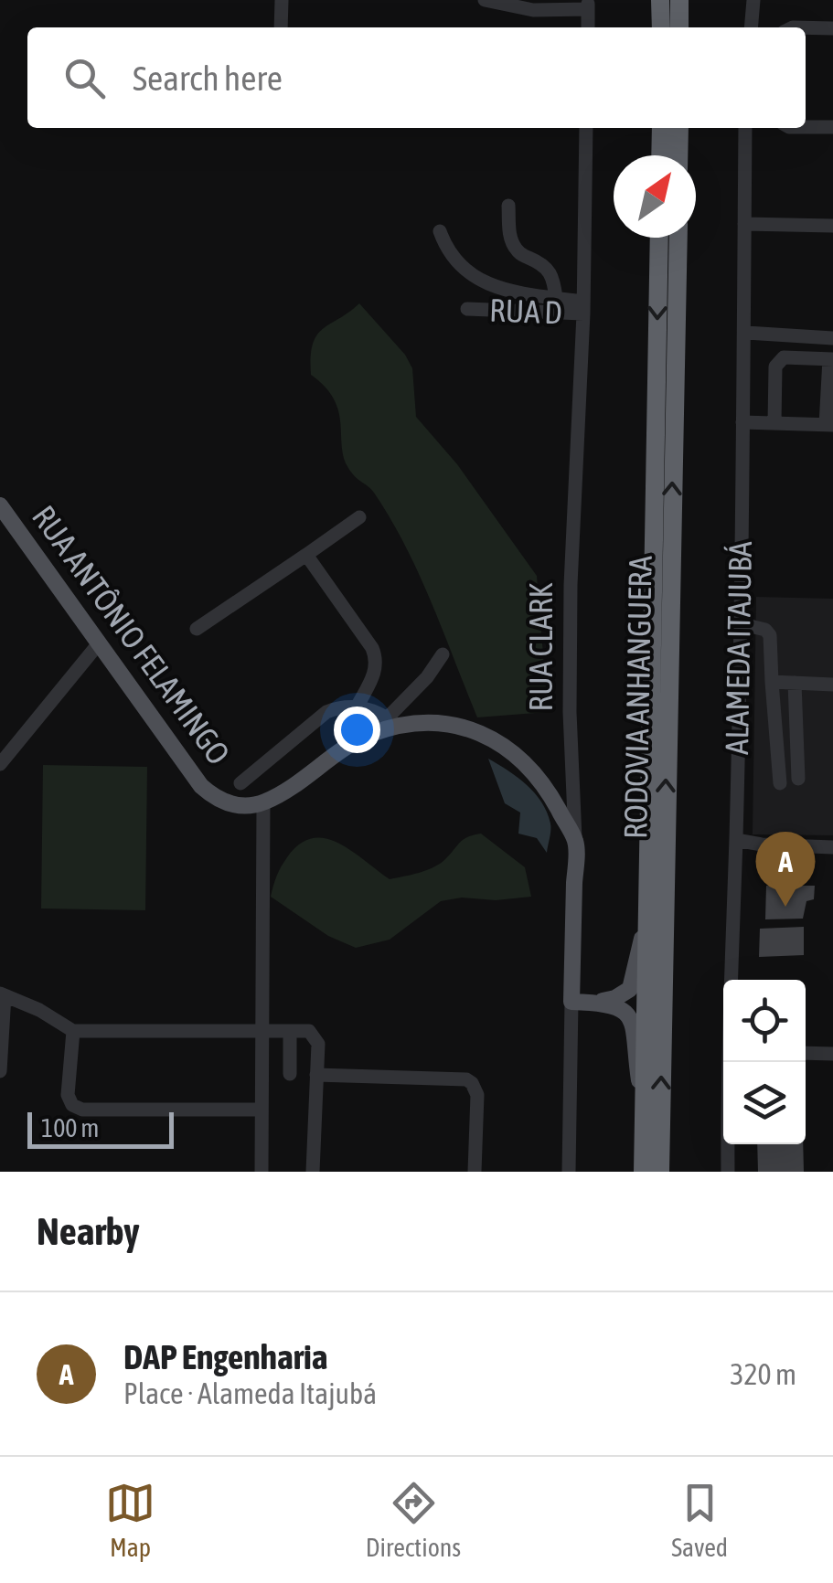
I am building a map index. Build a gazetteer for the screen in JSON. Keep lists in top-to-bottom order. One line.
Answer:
{"streets":{"highway":["RODOVIA ANHANGUERA"],"main road":["RUA ANTÔNIO FELAMINGO","RUA CLARK"],"street":["RUA D","ALAMEDA ITAJUBÁ"]},"crossings":[["RUA D","RUA CLARK"]],"scale_bar":"100 m","north":"top right","page":{"search":"Search here","pins":"A","scale":"100 m","heading":"Nearby","list":[{"mark":"A","name":"DAP Engenharia","note":"Place · Alameda Itajubá","value":"320 m"}],"nav":["Map","Directions","Saved"]}}
